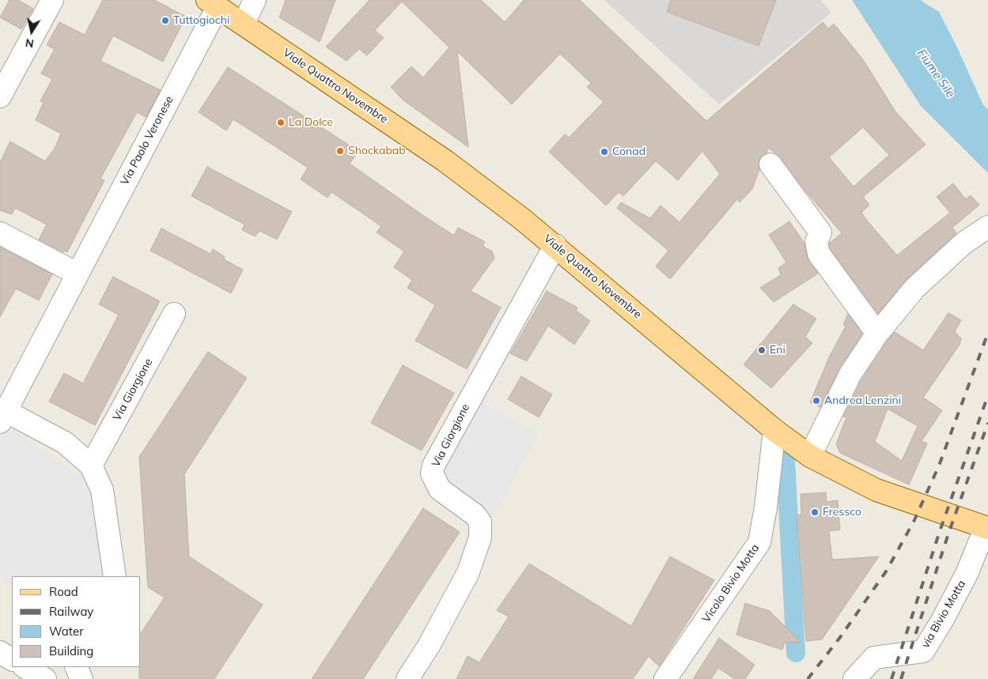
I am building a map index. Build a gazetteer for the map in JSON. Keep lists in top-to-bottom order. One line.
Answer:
{"streets":{"main road":["Viale Quattro Novembre"],"street":["Via Paolo Veronese","Via Giorgione","Vicolo Bivio Motta","via Bivio Motta"]},"crossings":[["Viale Quattro Novembre","Via Paolo Veronese"],["Viale Quattro Novembre","Via Giorgione"],["Viale Quattro Novembre","Vicolo Bivio Motta"],["Viale Quattro Novembre","via Bivio Motta"]],"water":["Fiume Sile"],"places":["Tuttogiochi","La Dolce","Shockabab","Conad","Eni","Andrea Lenzini","Fressco"],"legend":["Road","Railway","Water","Building"],"north":"bottom"}
